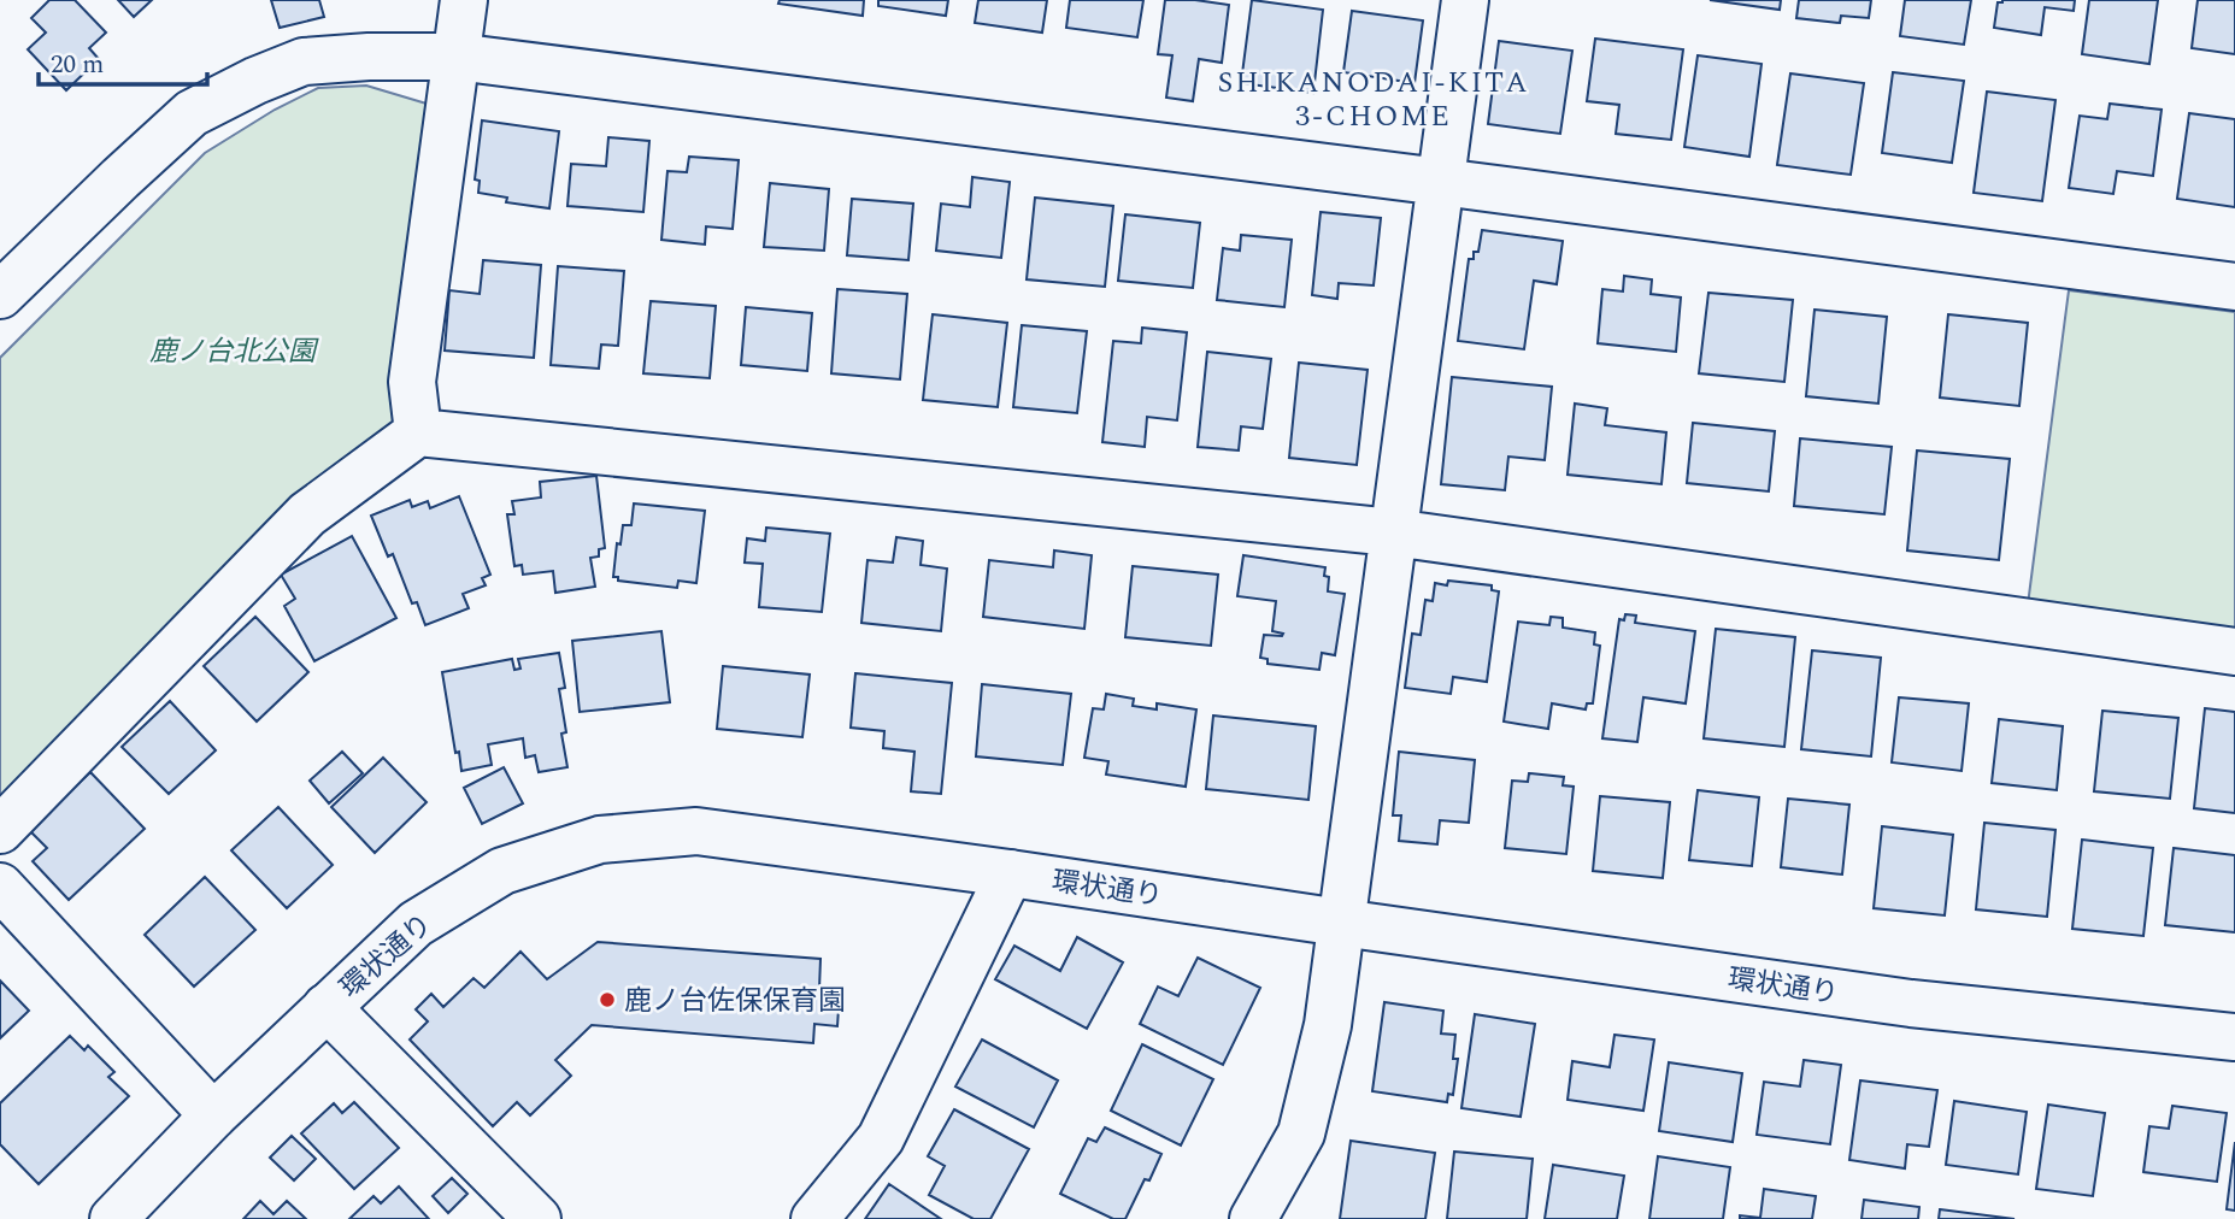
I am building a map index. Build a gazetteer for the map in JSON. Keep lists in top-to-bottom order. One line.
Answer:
{"streets":{"street":["環状通り"]},"districts":["SHIKANODAI-KITA 3-CHOME"],"parks":["鹿ノ台北公園"],"places":["鹿ノ台佐保保育園"],"scale_bar":"20 m"}
